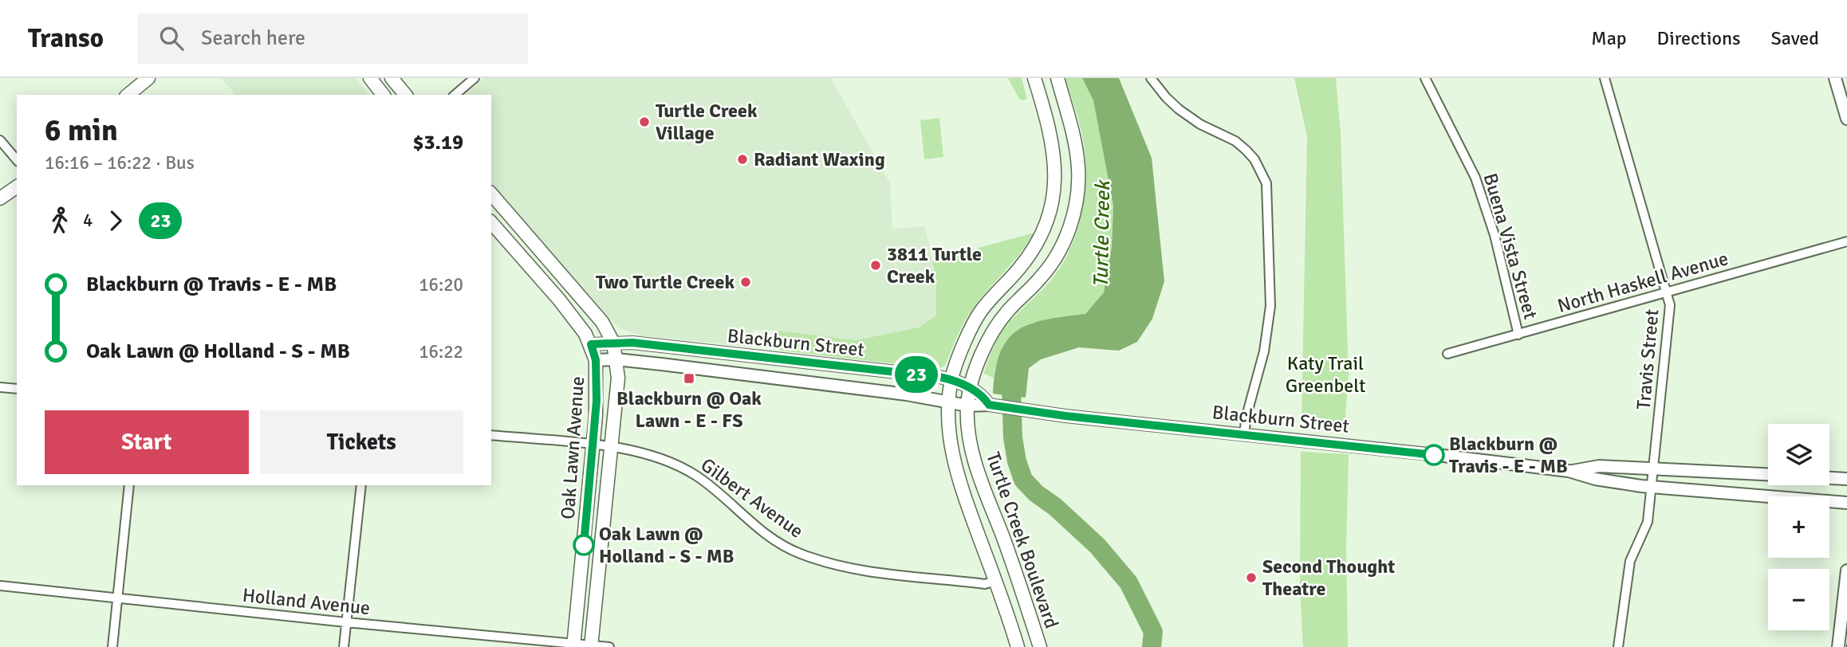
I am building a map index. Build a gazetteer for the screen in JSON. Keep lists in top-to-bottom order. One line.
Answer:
{"streets":{"main road":["Oak Lawn Avenue","Turtle Creek Boulevard"],"street":["Buena Vista Street","North Haskell Avenue","Blackburn Street","Travis Street","Gilbert Avenue","Holland Avenue"]},"crossings":[["Buena Vista Street","North Haskell Avenue"],["North Haskell Avenue","Travis Street"],["Blackburn Street","Travis Street"],["Blackburn Street","Oak Lawn Avenue"],["Blackburn Street","Turtle Creek Boulevard"],["Oak Lawn Avenue","Gilbert Avenue"],["Oak Lawn Avenue","Holland Avenue"],["Gilbert Avenue","Turtle Creek Boulevard"]],"water":["Turtle Creek"],"parks":["Katy Trail Greenbelt"],"places":{"other":["Turtle Creek Village","Radiant Waxing","3811 Turtle Creek","Two Turtle Creek","Blackburn @ Travis - E - MB","Oak Lawn @ Holland - S - MB","Second Thought Theatre"],"transit":["Blackburn @ Oak Lawn - E - FS"]},"lines":["bus line 23"],"page":{"header":"Transo","search":"Search here","nav":["Map","Directions","Saved"],"on_map":"23","heading":["6 min","16:16 – 16:22 · Bus","$3.19"],"legs":["4","23"],"list":[{"name":"Blackburn @ Travis - E - MB","value":"16:20"},{"name":"Oak Lawn @ Holland - S - MB","value":"16:22"}],"buttons":["Start","Tickets"],"map_buttons":["+","−"]}}
